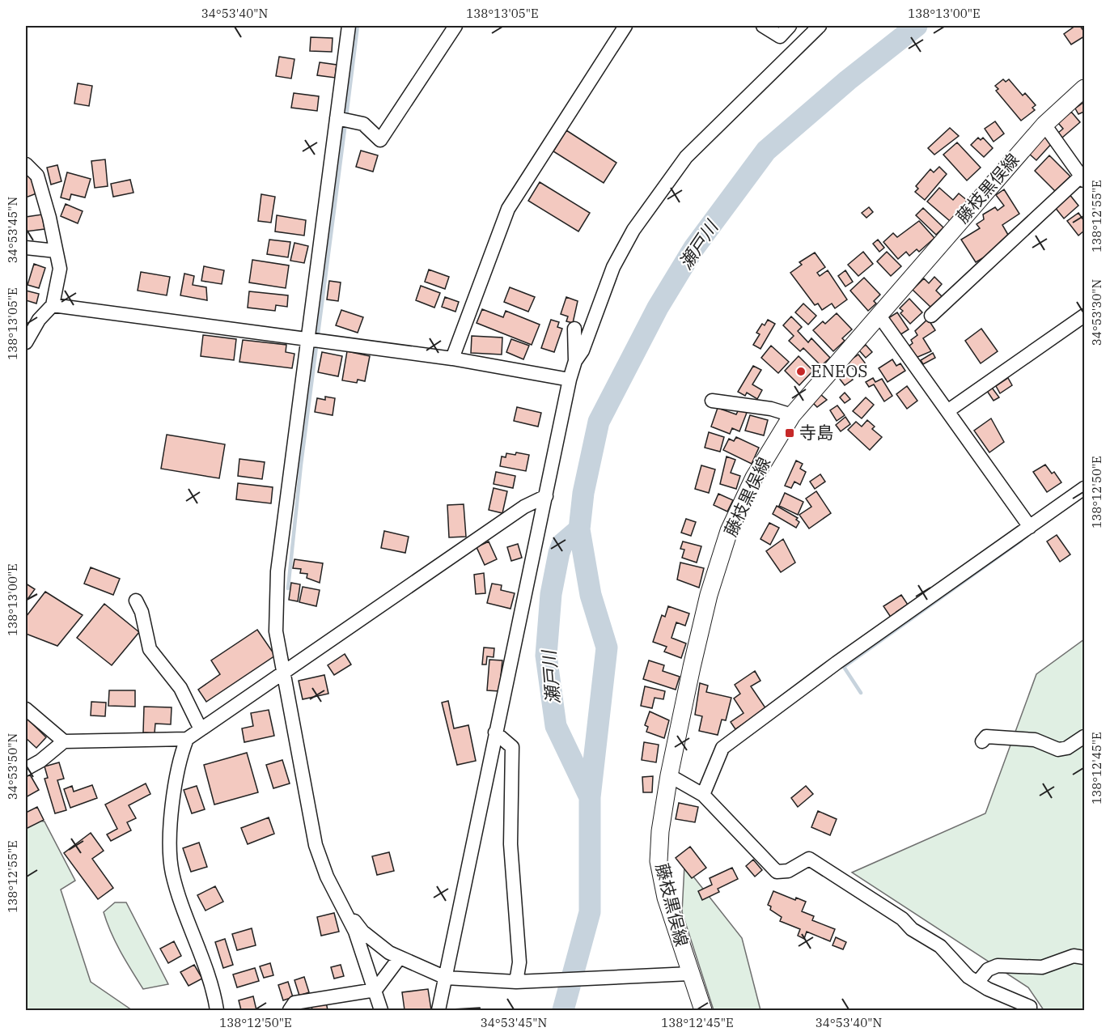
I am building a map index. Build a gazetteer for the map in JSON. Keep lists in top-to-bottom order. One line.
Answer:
{"streets":{"main road":["藤枝黒俣線"]},"water":["瀬戸川"],"places":{"other":["ENEOS"],"transit":["寺島"]},"coordinates":["34°53'40\"N","138°13'05\"E","138°13'00\"E","138°12'55\"E","34°53'45\"N","34°53'30\"N","138°12'50\"E","34°53'50\"N","138°12'45\"E"]}
